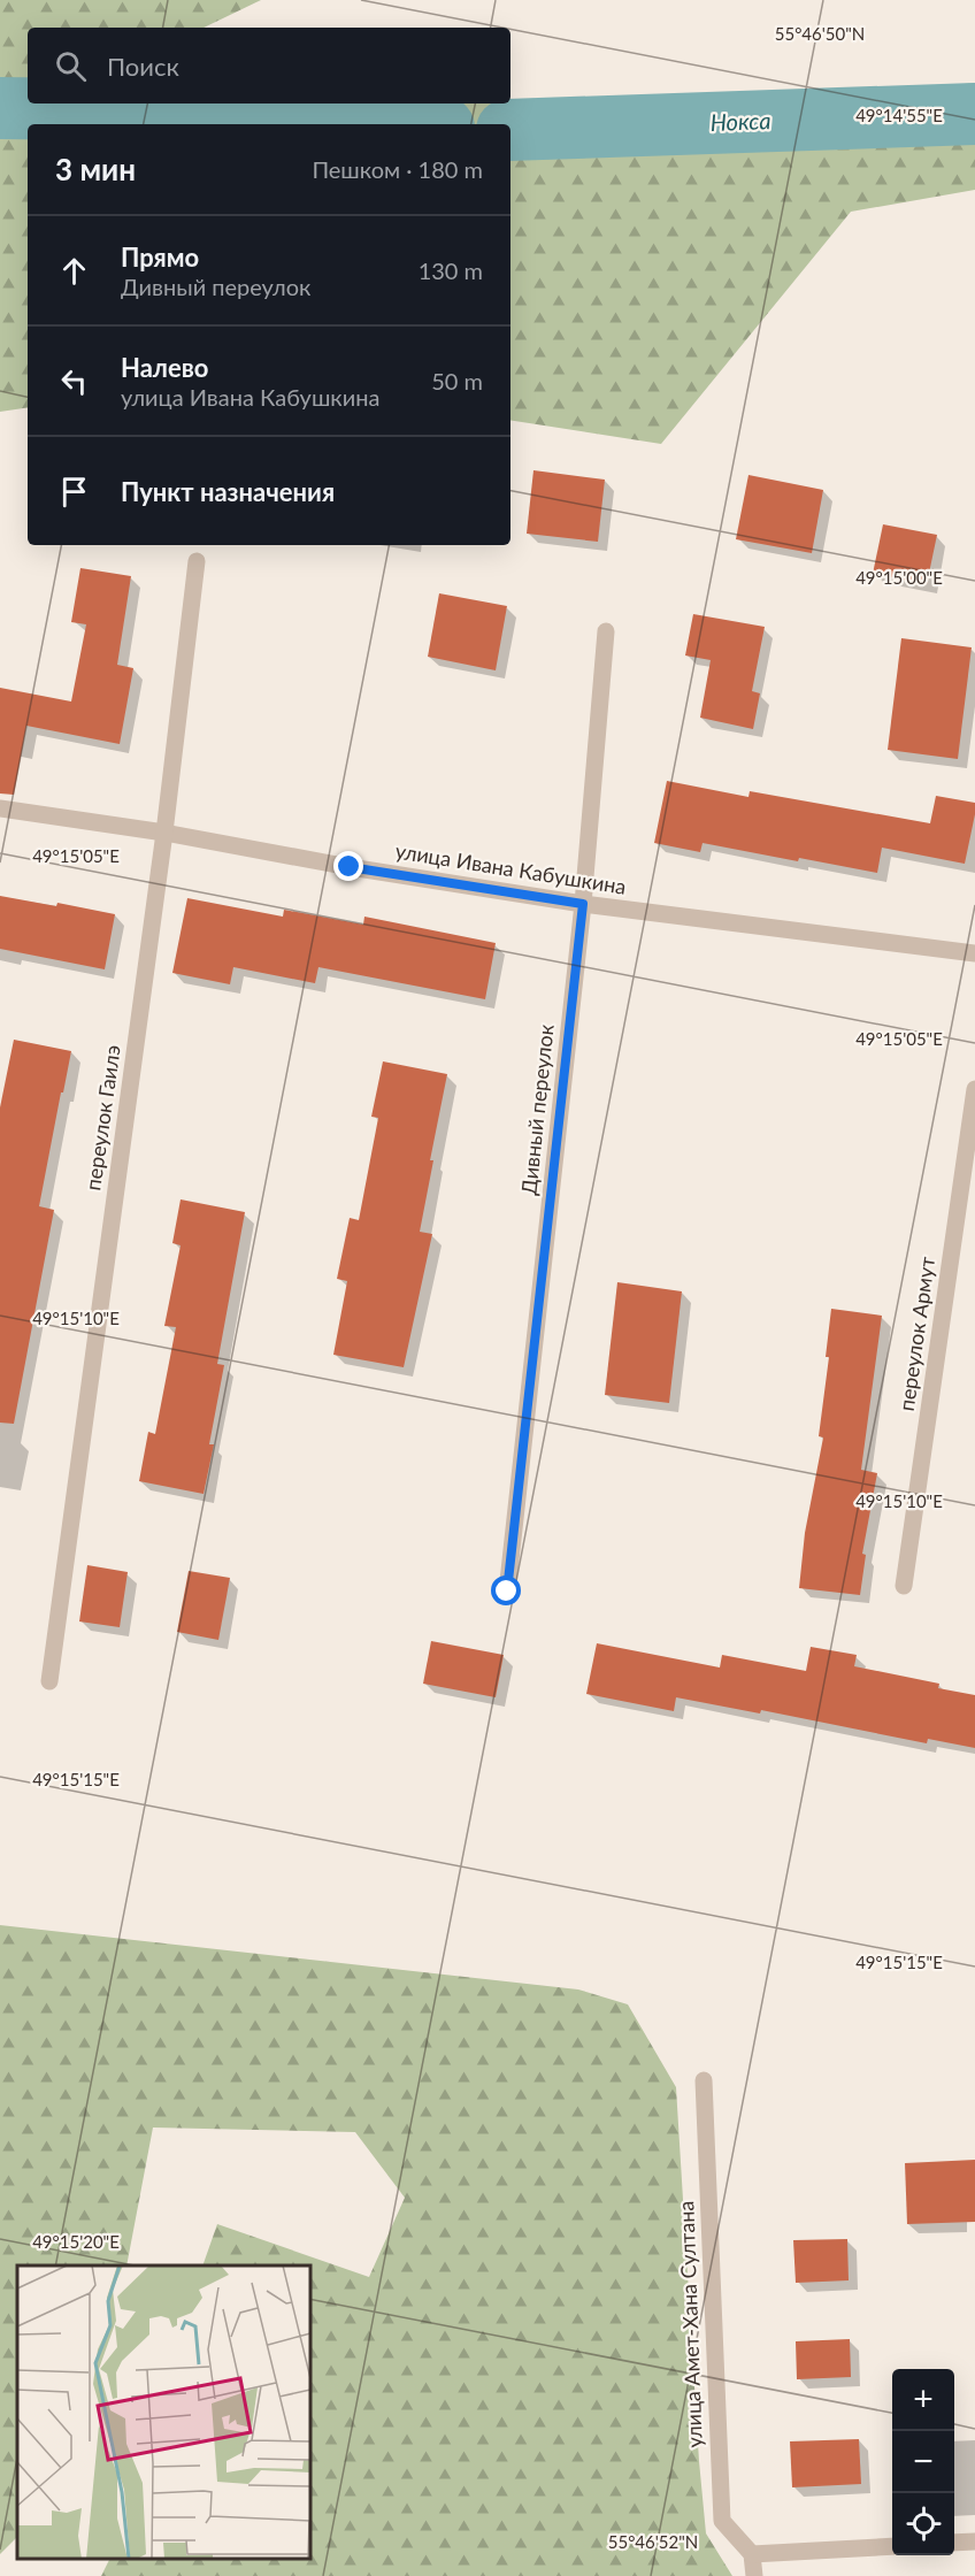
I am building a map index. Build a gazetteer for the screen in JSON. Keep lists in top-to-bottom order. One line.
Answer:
{"streets":{"street":["улица Ивана Кабушкина","Дивный переулок","переулок Гаилэ","переулок Армут","улица Амет-Хана Султана"]},"crossings":[["улица Ивана Кабушкина","Дивный переулок"],["улица Ивана Кабушкина","переулок Гаилэ"]],"water":["Нокса"],"page":{"search":"Поиск","heading":["3 мин","Пешком · 180 m"],"list":[["Прямо","Дивный переулок","130 m"],["Налево","улица Ивана Кабушкина","50 m"],"Пункт назначения"],"map_buttons":["+","−"]},"coordinates":["55°46'50\"N","49°14'55\"E","49°15'00\"E","49°15'05\"E","49°15'10\"E","49°15'15\"E","49°15'20\"E","55°46'52\"N"]}
